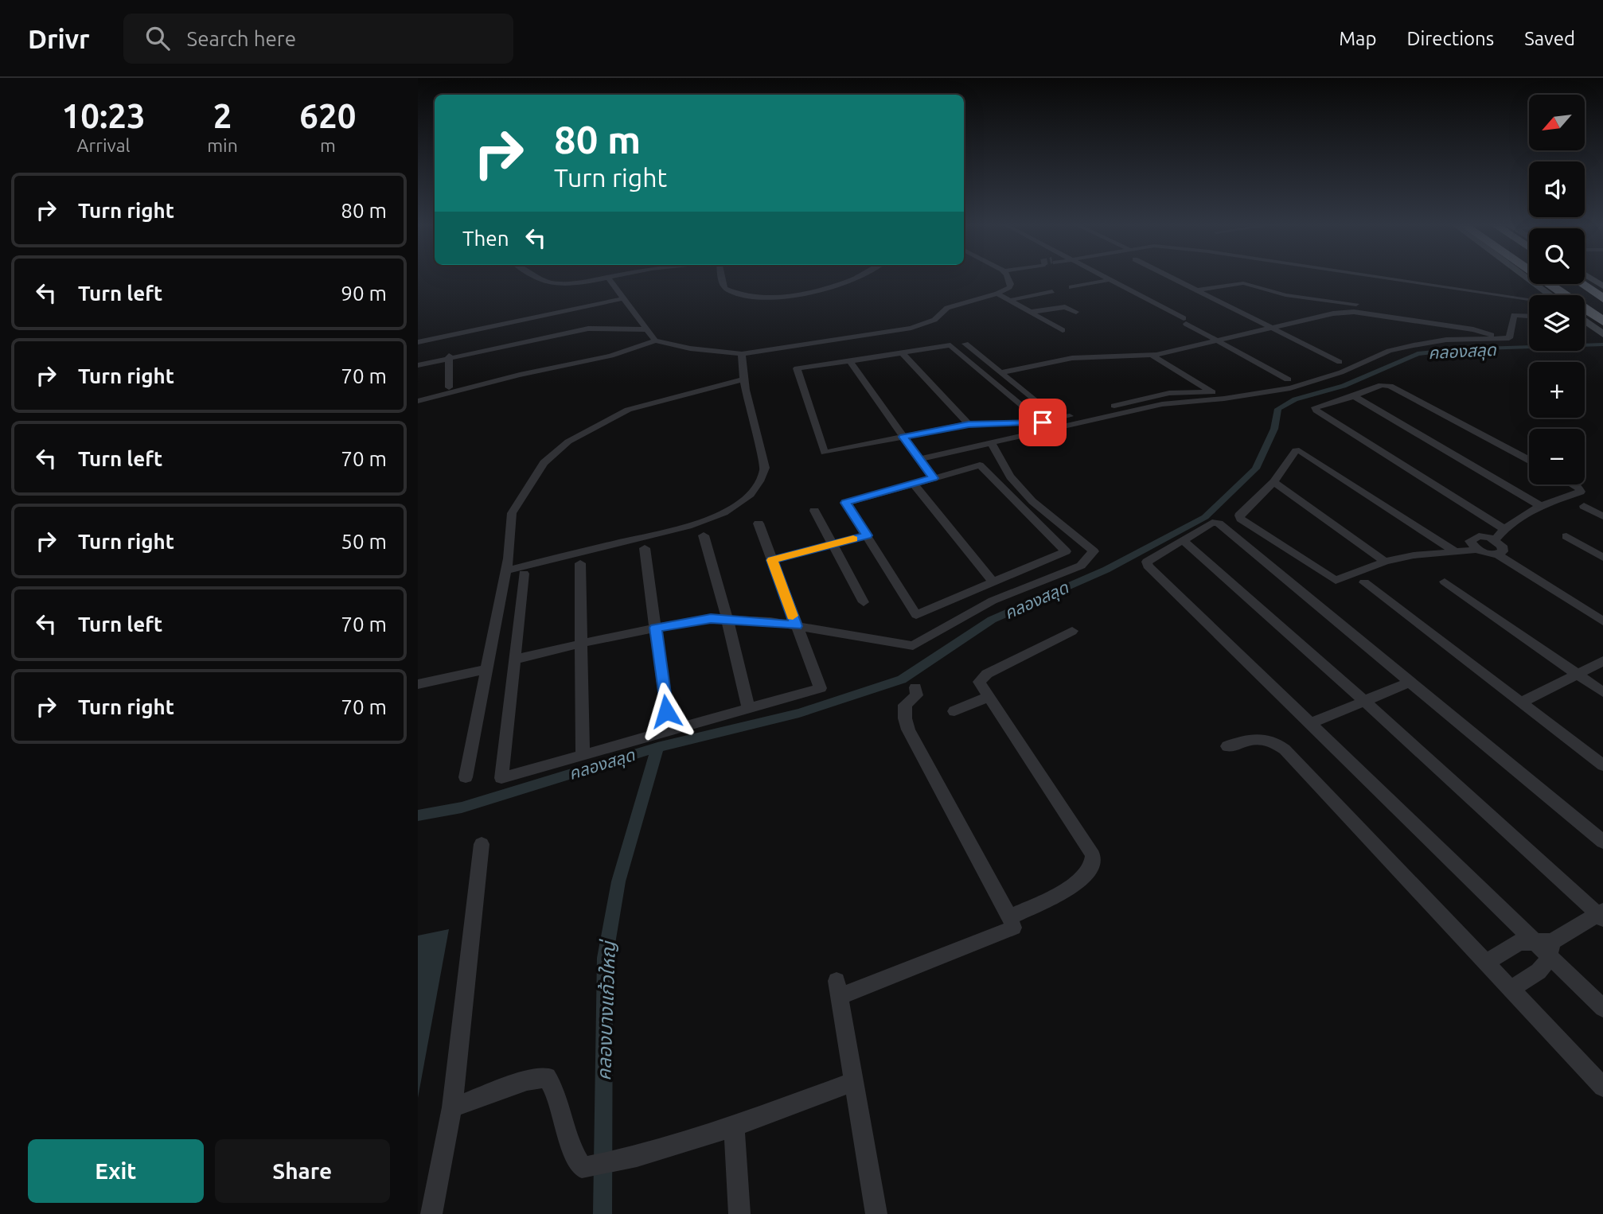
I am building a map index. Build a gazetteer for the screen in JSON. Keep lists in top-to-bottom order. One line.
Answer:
{"water":["คลองสลุด","คลองบางแก้วใหญ่"],"north":"bottom left","page":{"header":"Drivr","search":"Search here","nav":["Map","Directions","Saved"],"eta":["10:23","Arrival","2","min","620","m"],"map_buttons":["+","−"],"turn":["80 m","Turn right"],"list":[{"name":"Turn right","value":"80 m"},{"name":"Turn left","value":"90 m"},{"name":"Turn right","value":"70 m"},{"name":"Turn left","value":"70 m"},{"name":"Turn right","value":"50 m"},{"name":"Turn left","value":"70 m"},{"name":"Turn right","value":"70 m"}],"then":"Then","buttons":["Exit","Share"]}}
